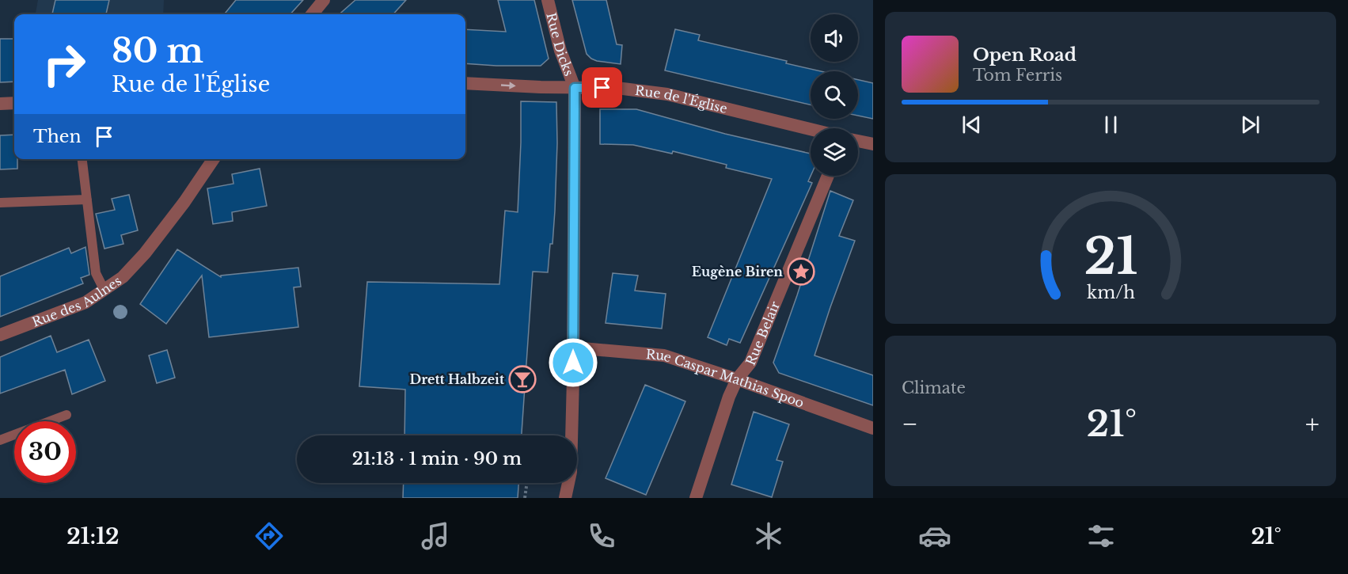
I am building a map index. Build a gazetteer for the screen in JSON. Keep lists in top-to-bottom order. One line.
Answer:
{"streets":{"street":["Rue Dicks","Rue de l'Église","Rue des Aulnes","Rue Belair","Rue Caspar Mathias Spoo"]},"crossings":[["Rue Dicks","Rue de l'Église"],["Rue Belair","Rue Caspar Mathias Spoo"]],"places":{"place":["Eugène Biren"],"bar":["Drett Halbzeit"]},"page":{"turn":["80 m","Rue de l'Église"],"song":["Open Road","Tom Ferris"],"then":"Then","tile":"Climate","heat":["−","21°","+"],"limit":"30","trip":"21:13 · 1 min · 90 m","tabs":["21:12","21°"],"gauge":["21","km/h"]}}
